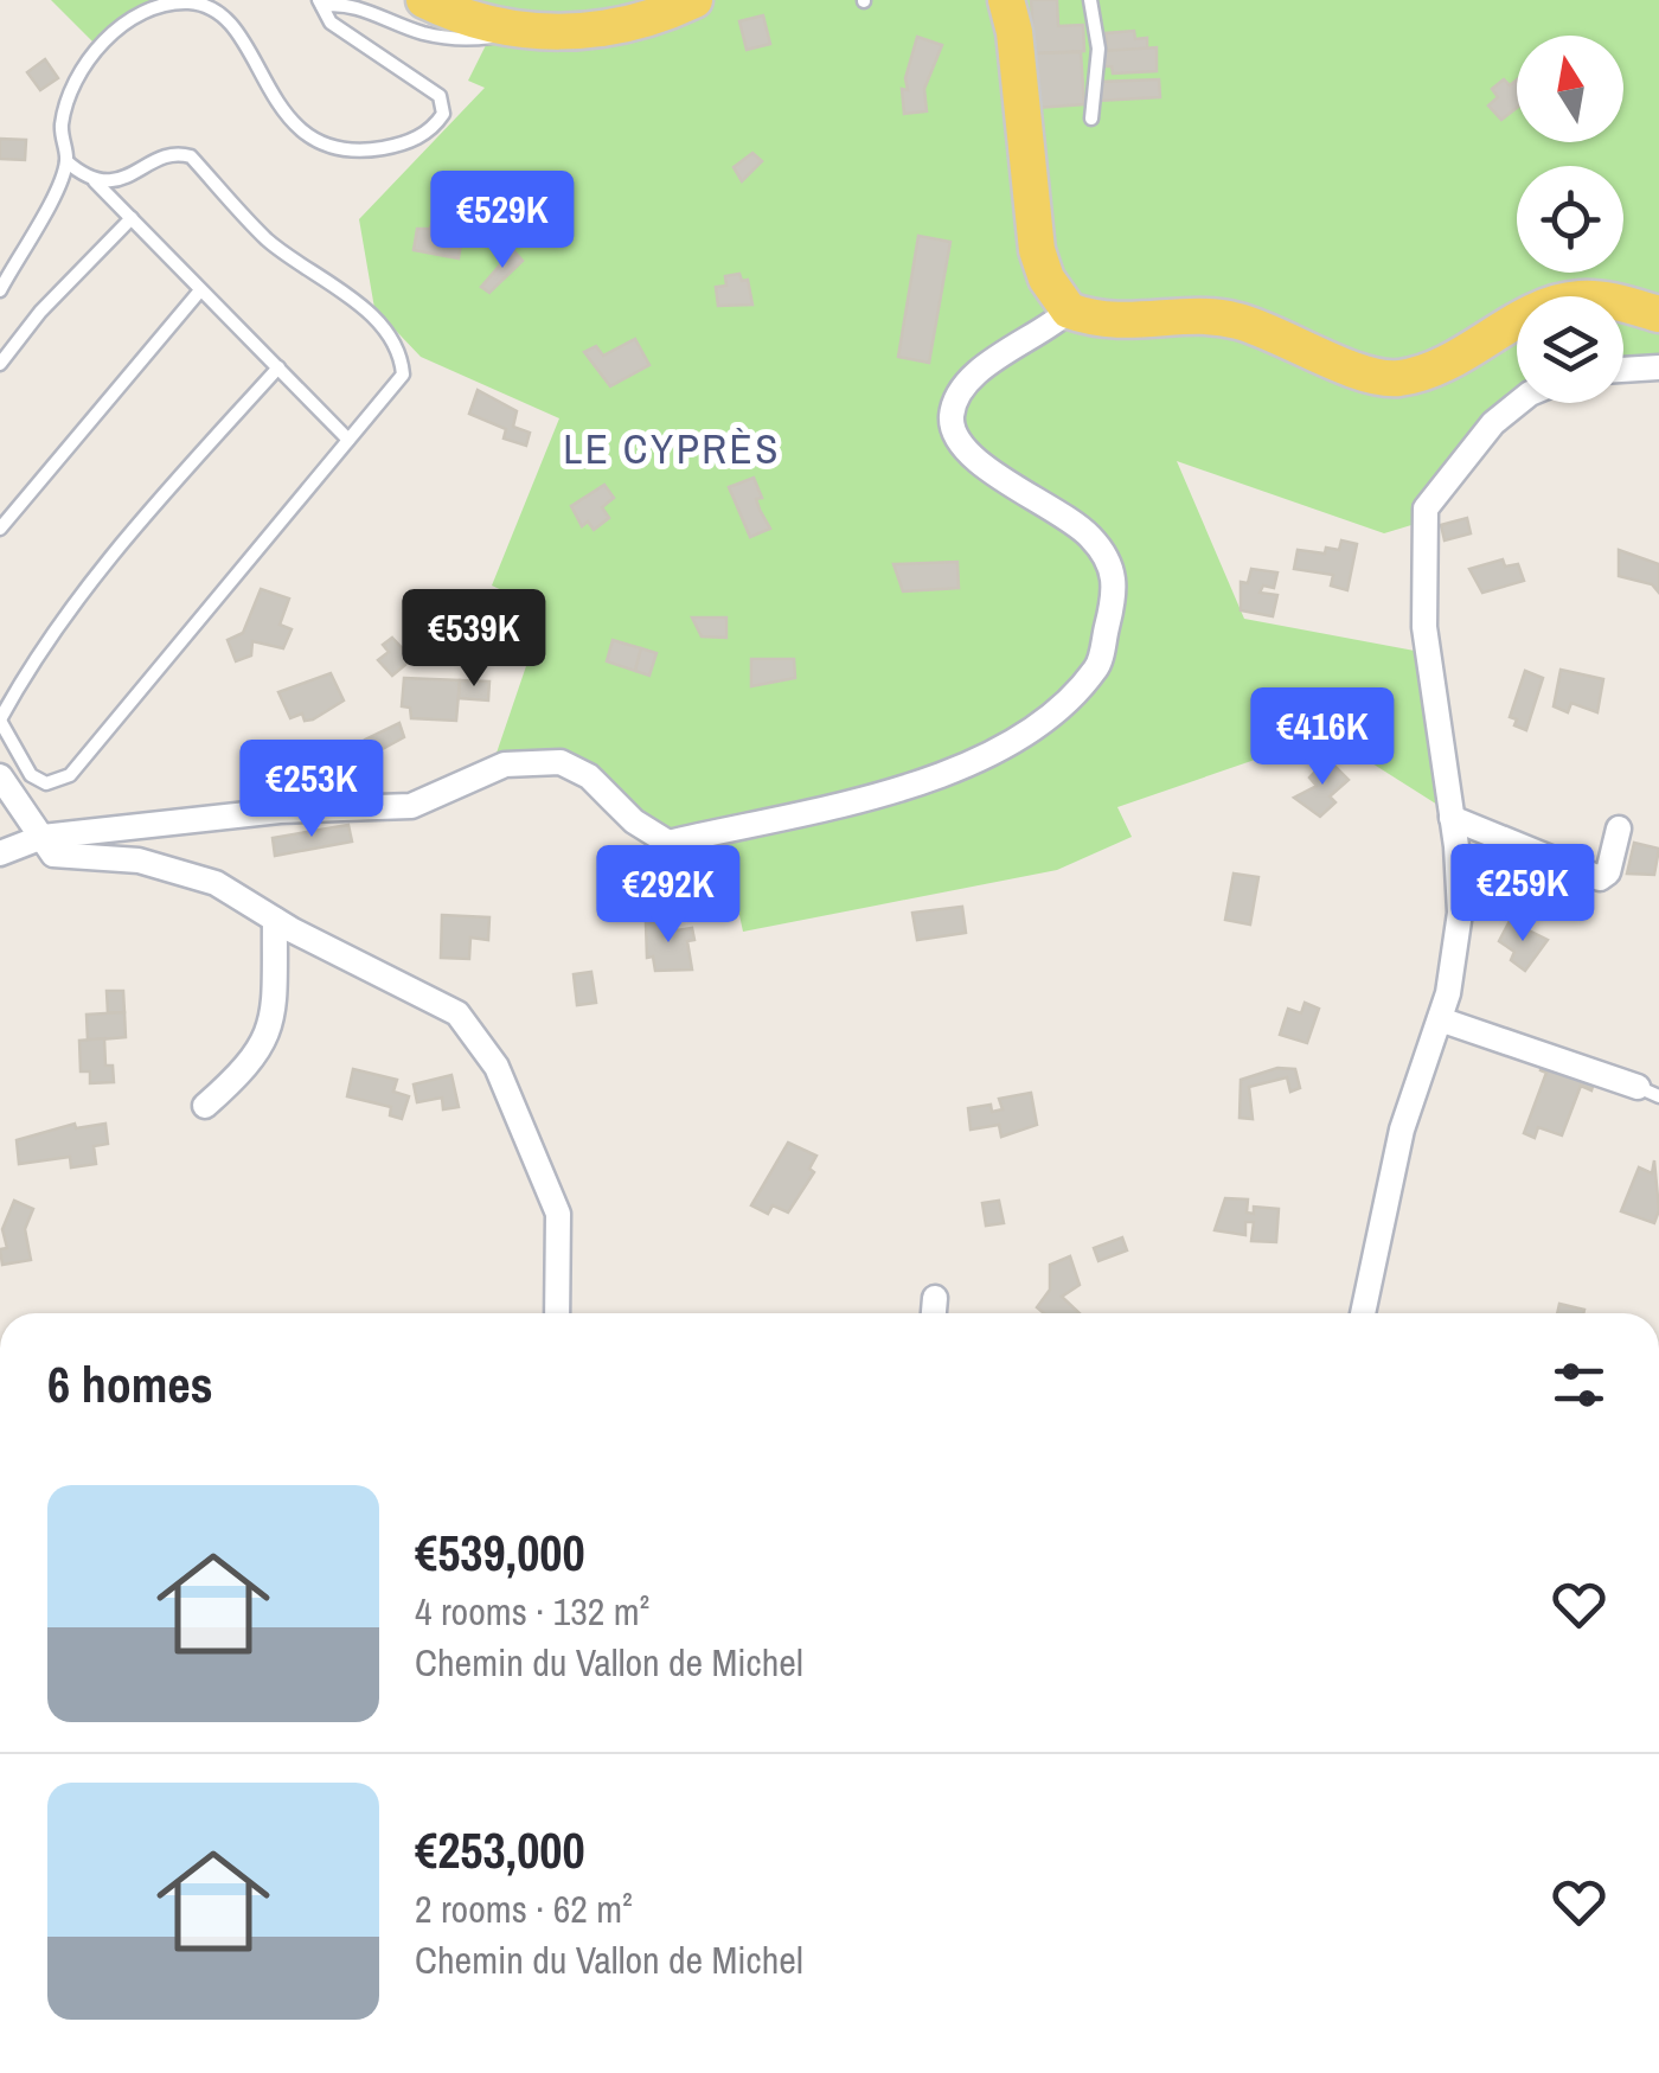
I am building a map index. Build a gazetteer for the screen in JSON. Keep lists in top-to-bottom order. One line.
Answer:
{"districts":["LE CYPRÈS"],"north":"top","page":{"price":["€529K","€539K","€416K","€253K","€259K","€292K"],"heading":"6 homes","list":[{"name":"€539,000","note":"4 rooms · 132 m² · Chemin du Vallon de Michel"},{"name":"€253,000","note":"2 rooms · 62 m² · Chemin du Vallon de Michel"}]}}
